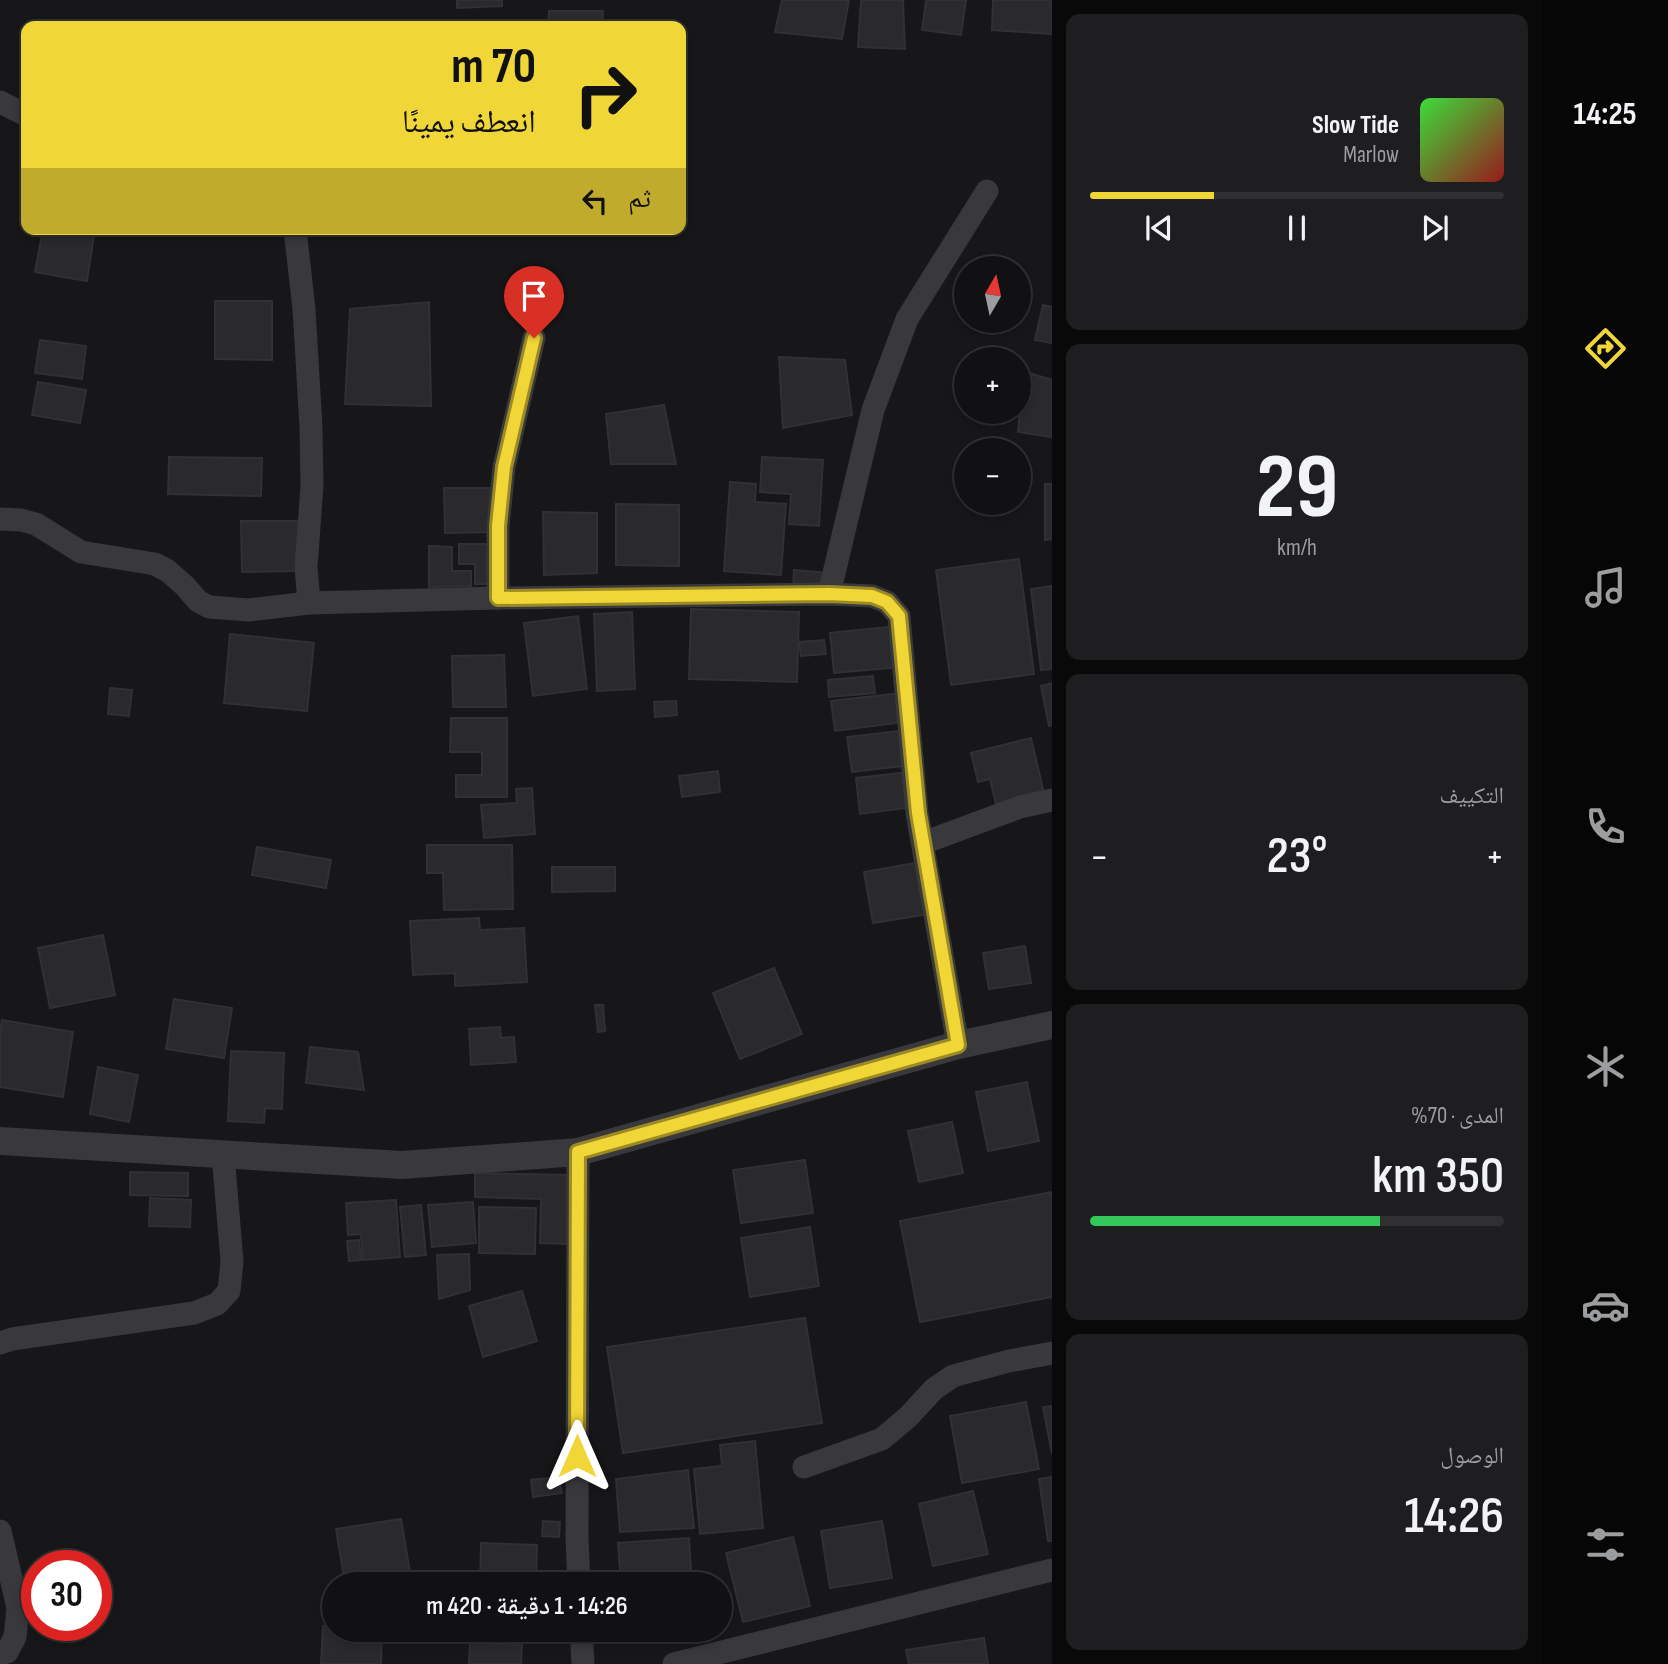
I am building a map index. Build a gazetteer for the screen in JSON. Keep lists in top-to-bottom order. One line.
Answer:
{"north":"top","page":{"tabs":"14:25","turn":["70 m","انعطف يمينًا"],"song":["Slow Tide","Marlow"],"then":"ثم","map_buttons":["+","−"],"tile":[["29","km/h"],"التكييف",["المدى · 70%","350 km"],["الوصول","14:26"]],"heat":["−","23°","+"],"limit":"30","trip":"14:26 · 1 دقيقة · 420 m"}}
